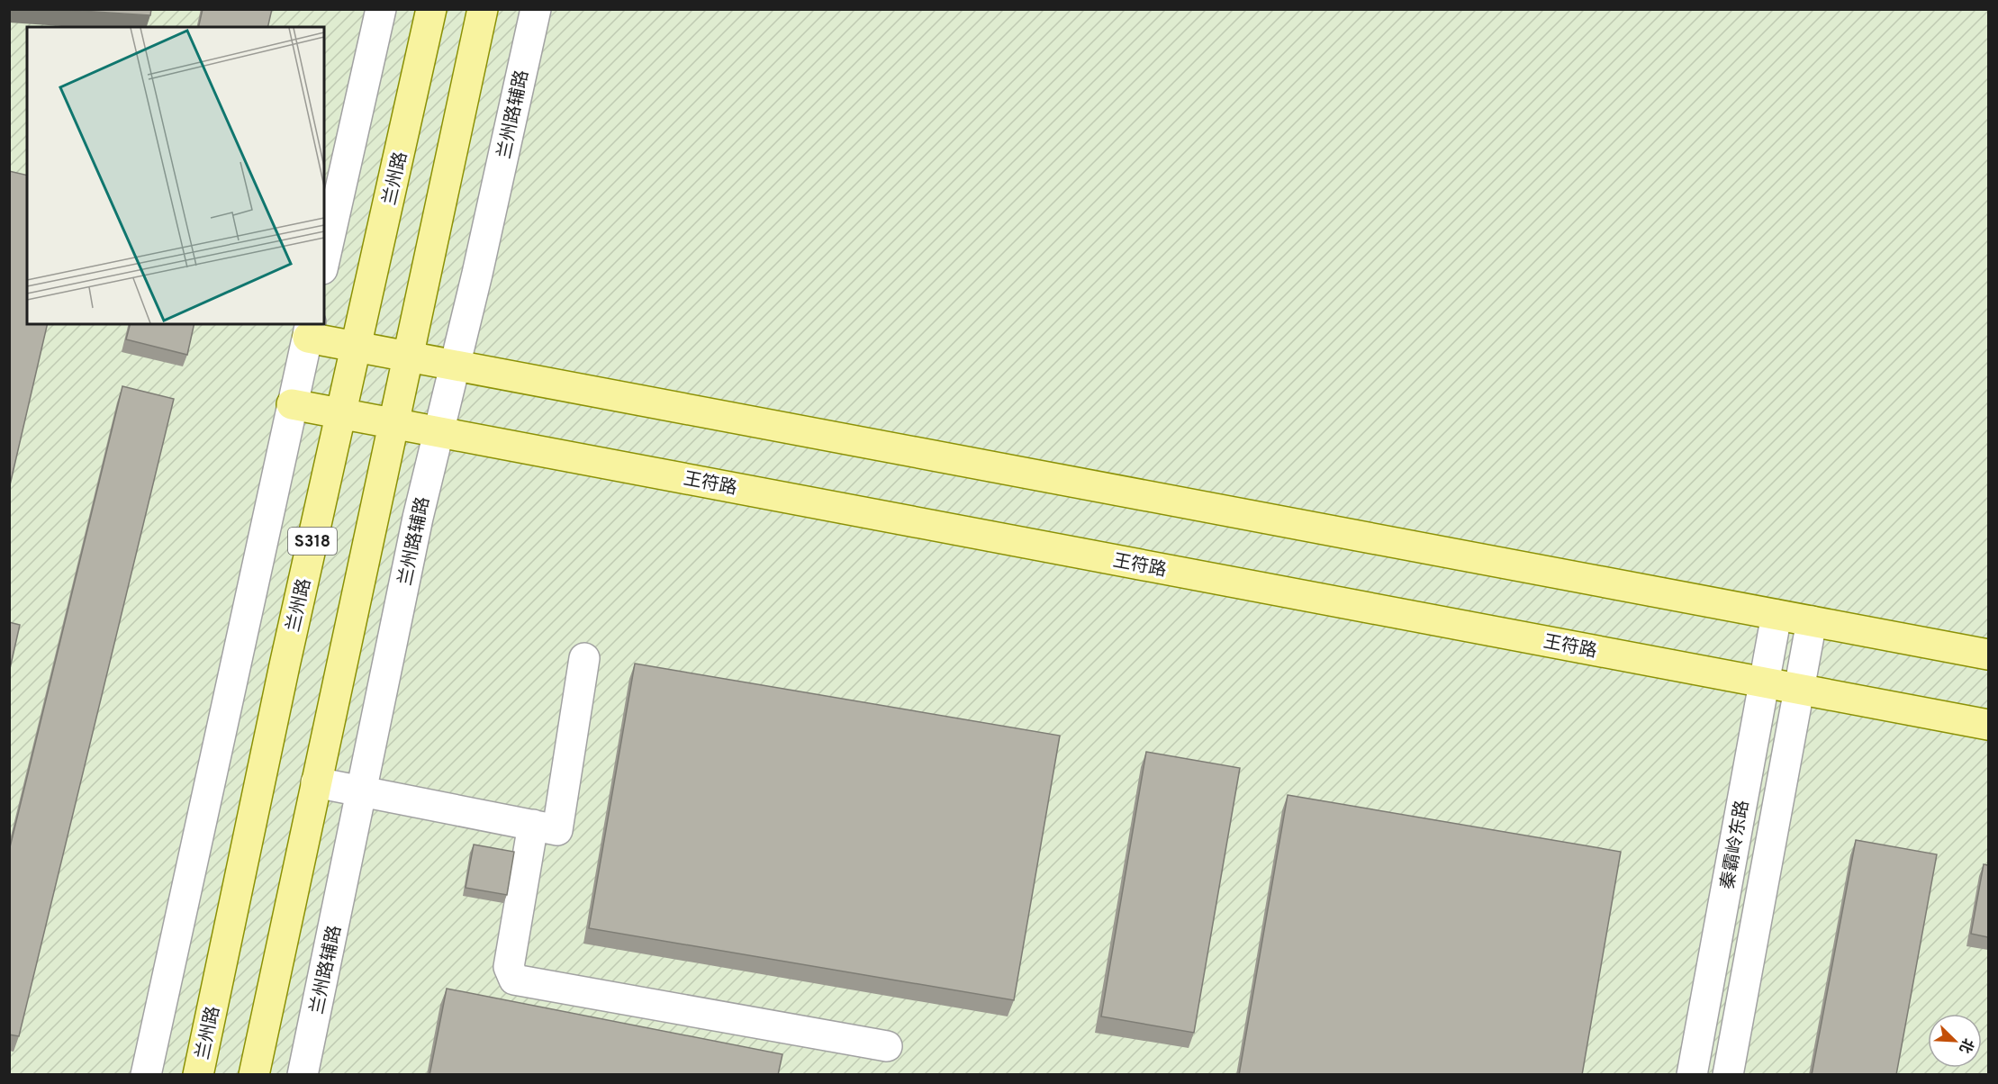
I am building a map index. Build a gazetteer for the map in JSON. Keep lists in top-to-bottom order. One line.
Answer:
{"streets":{"main road":["兰州路","王符路","S318"],"street":["兰州路辅路","秦霸岭东路"]},"crossings":[["兰州路辅路","王符路"],["兰州路","王符路"],["王符路","秦霸岭东路"]],"north":"bottom right"}
